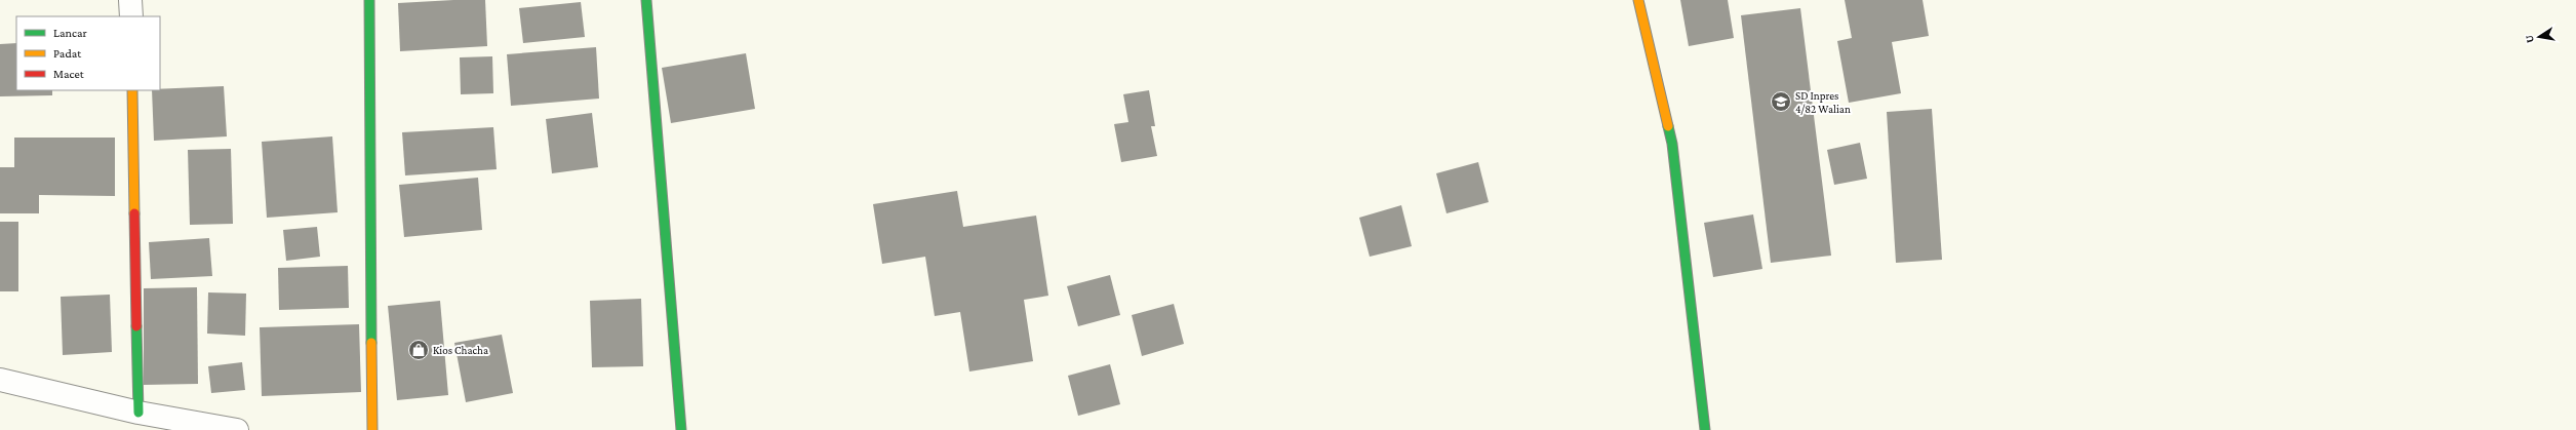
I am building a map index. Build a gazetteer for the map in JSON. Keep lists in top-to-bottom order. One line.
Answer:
{"places":{"school or university":["SD Inpres 4/82 Walian"],"shop":["Kios Chacha"]},"legend":["Lancar","Padat","Macet"],"north":"left"}
